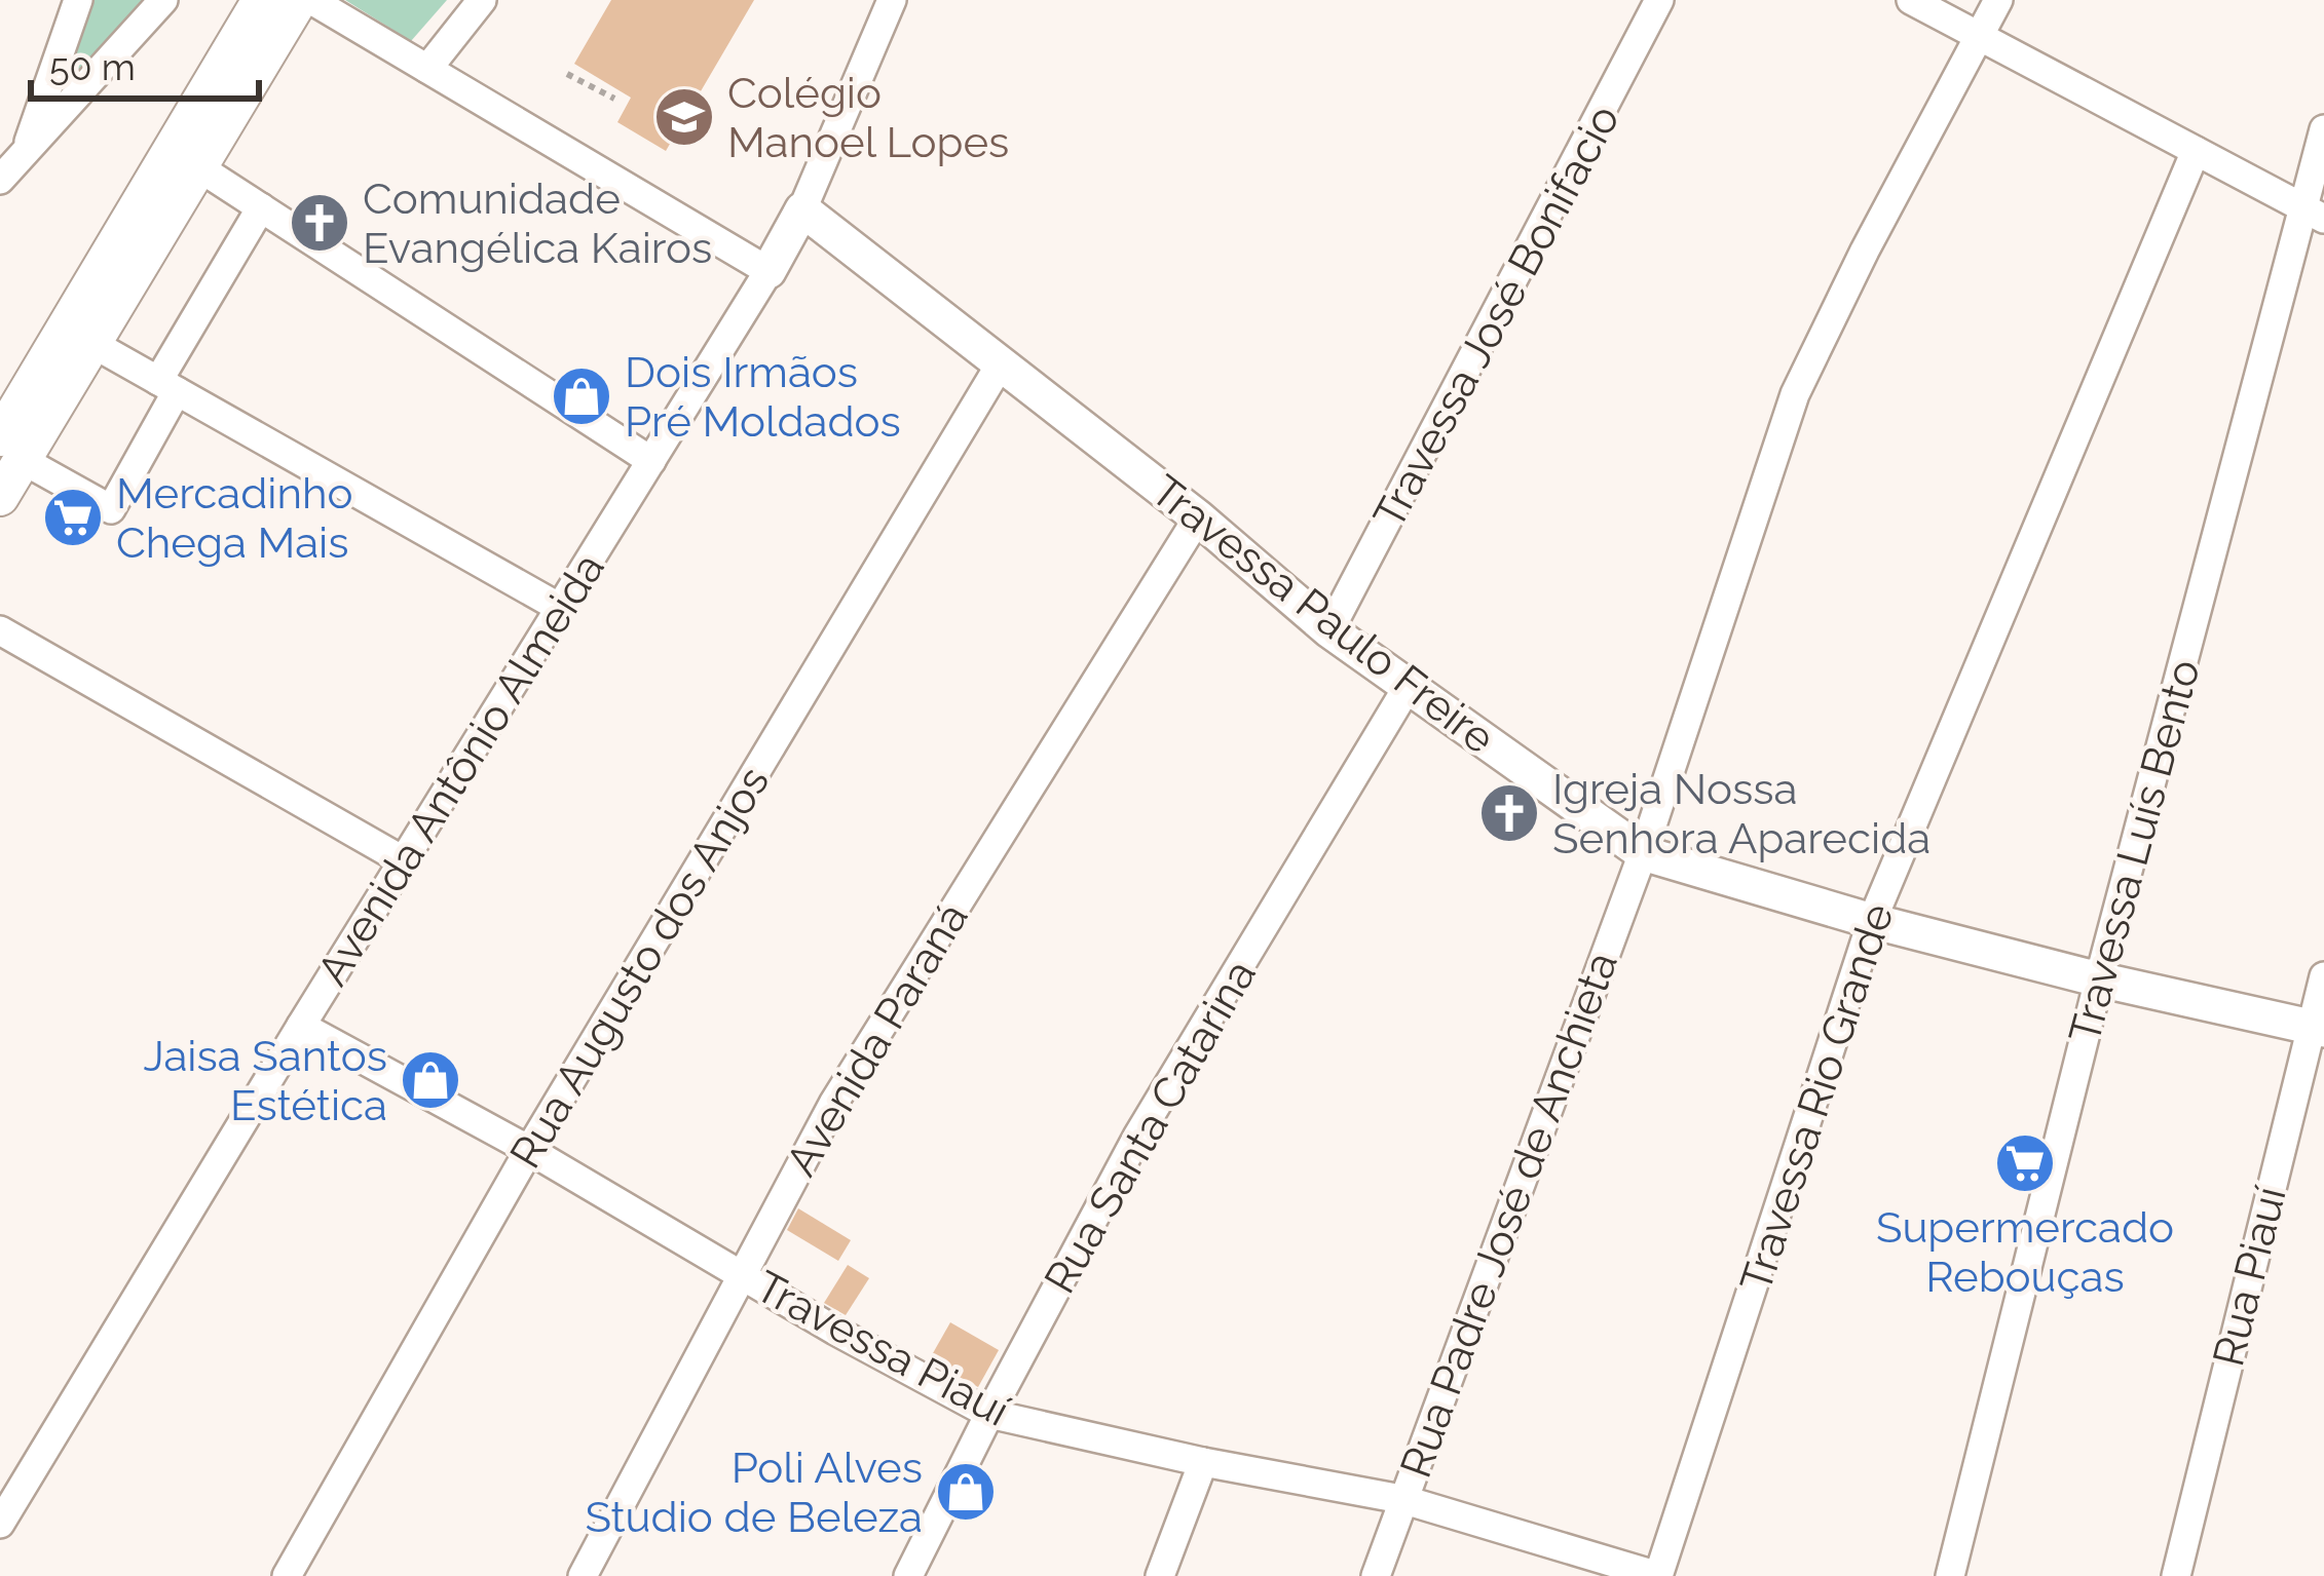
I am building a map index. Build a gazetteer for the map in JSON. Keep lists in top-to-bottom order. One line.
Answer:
{"streets":{"street":["Travessa José Bonifacio","Travessa Paulo Freire","Avenida Antônio Almeida","Travessa Luís Bento","Rua Augusto dos Anjos","Avenida Paraná","Travessa Rio Grande","Rua Santa Catarina","Rua Padre José de Anchieta","Rua Piauí","Travessa Piauí"]},"crossings":[["Travessa José Bonifacio","Travessa Paulo Freire"],["Travessa Paulo Freire","Avenida Antônio Almeida"],["Travessa Paulo Freire","Travessa Luís Bento"],["Travessa Paulo Freire","Rua Augusto dos Anjos"],["Travessa Paulo Freire","Avenida Paraná"],["Travessa Paulo Freire","Travessa Rio Grande"],["Travessa Paulo Freire","Rua Santa Catarina"],["Travessa Paulo Freire","Rua Padre José de Anchieta"],["Travessa Paulo Freire","Rua Piauí"],["Avenida Antônio Almeida","Travessa Piauí"],["Rua Augusto dos Anjos","Travessa Piauí"],["Avenida Paraná","Travessa Piauí"],["Travessa Rio Grande","Travessa Piauí"],["Rua Santa Catarina","Travessa Piauí"],["Rua Padre José de Anchieta","Travessa Piauí"]],"places":{"school or university":["Colégio Manoel Lopes"],"church":["Comunidade Evangélica Kairos","Igreja Nossa Senhora Aparecida"],"shop":["Dois Irmãos Pré Moldados","Jaisa Santos Estética","Poli Alves Studio de Beleza"],"supermarket":["Mercadinho Chega Mais","Supermercado Rebouças"]},"scale_bar":"50 m"}
